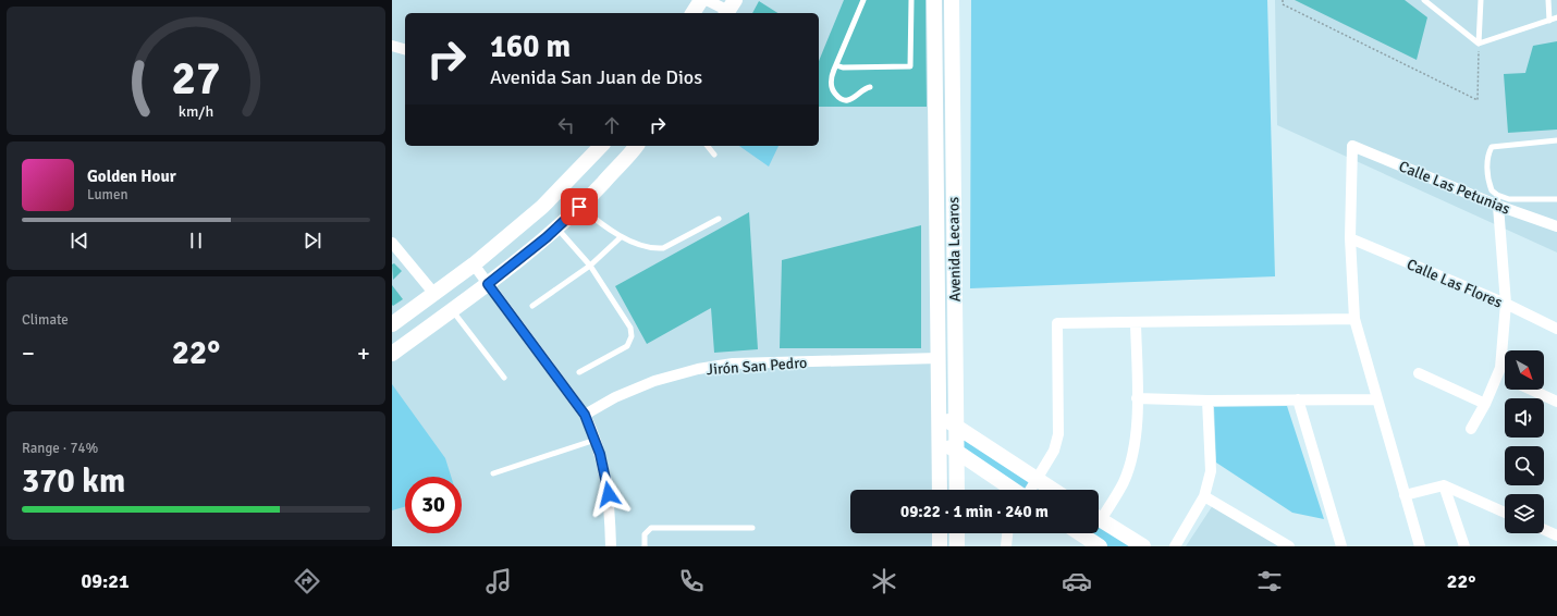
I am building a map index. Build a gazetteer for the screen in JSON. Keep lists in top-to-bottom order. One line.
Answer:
{"streets":{"main road":["Avenida Lecaros"],"street":["Calle Las Petunias","Calle Las Flores","Jirón San Pedro"]},"crossings":[["Calle Las Petunias","Calle Las Flores"],["Avenida Lecaros","Jirón San Pedro"]],"north":"bottom right","page":{"turn":["160 m","Avenida San Juan de Dios"],"song":["Golden Hour","Lumen"],"tile":["Climate",["Range · 74%","370 km"]],"heat":["−","22°","+"],"limit":"30","trip":"09:22 · 1 min · 240 m","tabs":["09:21","22°"],"gauge":["27","km/h"]}}
